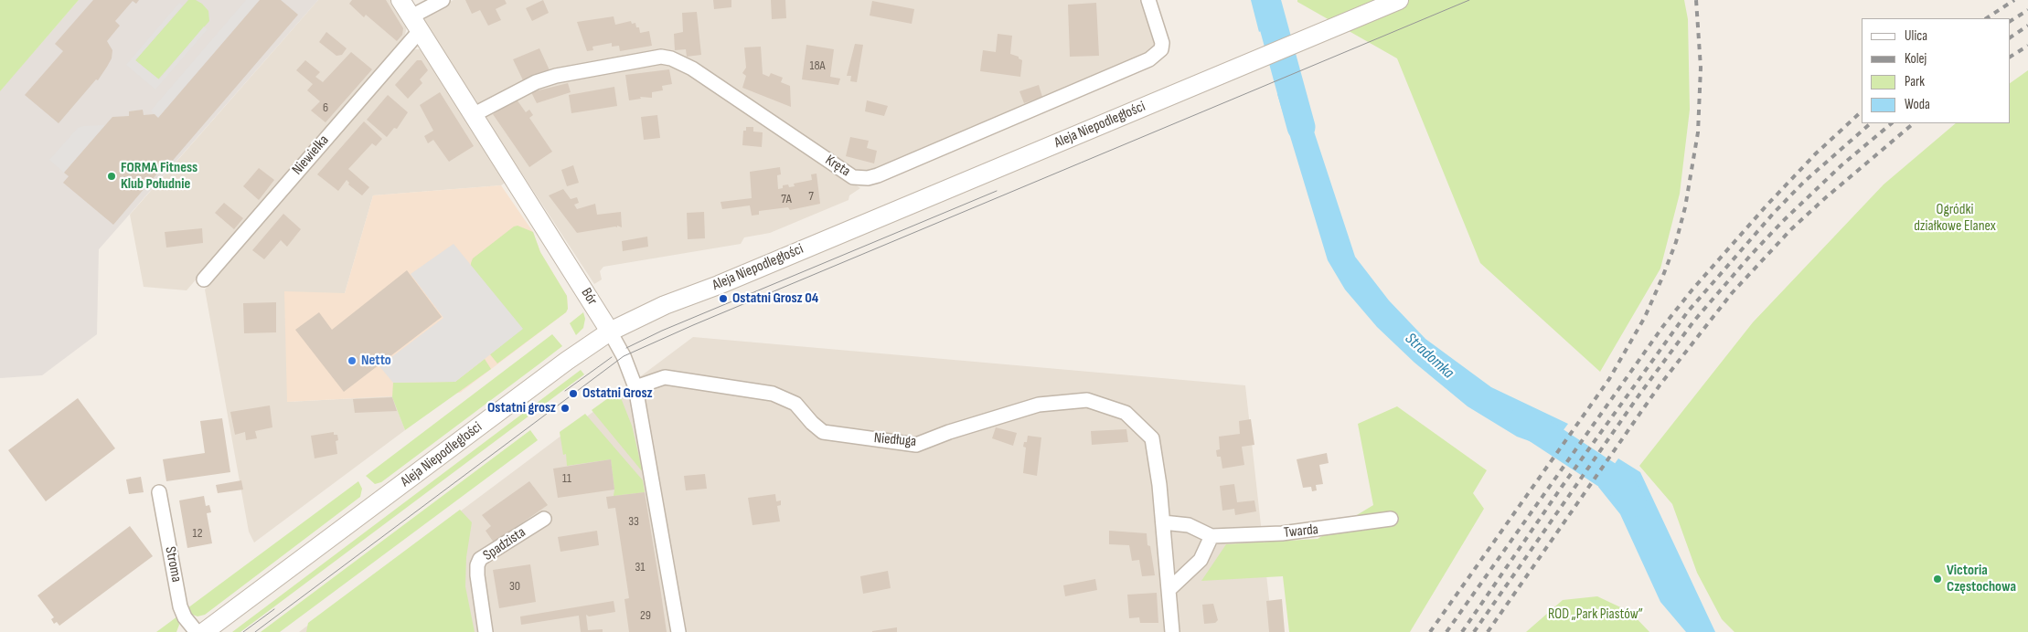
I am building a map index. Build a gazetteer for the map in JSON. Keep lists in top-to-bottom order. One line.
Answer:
{"streets":{"street":["Aleja Niepodległości","Niewielka","Kręta","Bór","Niedługa","Twarda","Spadzista","Stroma"]},"crossings":[["Aleja Niepodległości","Bór"],["Niewielka","Bór"],["Kręta","Bór"],["Bór","Niedługa"],["Niedługa","Twarda"]],"water":["Stradomka"],"parks":["Ogródki działkowe Elanex","ROD „Park Piastów”"],"places":["FORMA Fitness Klub Południe","Ostatni Grosz 04","Netto","Ostatni Grosz","Ostatni grosz","Victoria Częstochowa"],"house_numbers":["18A","6","7","7A","11","33","12","31","30","29"],"legend":["Ulica","Kolej","Park","Woda"]}
